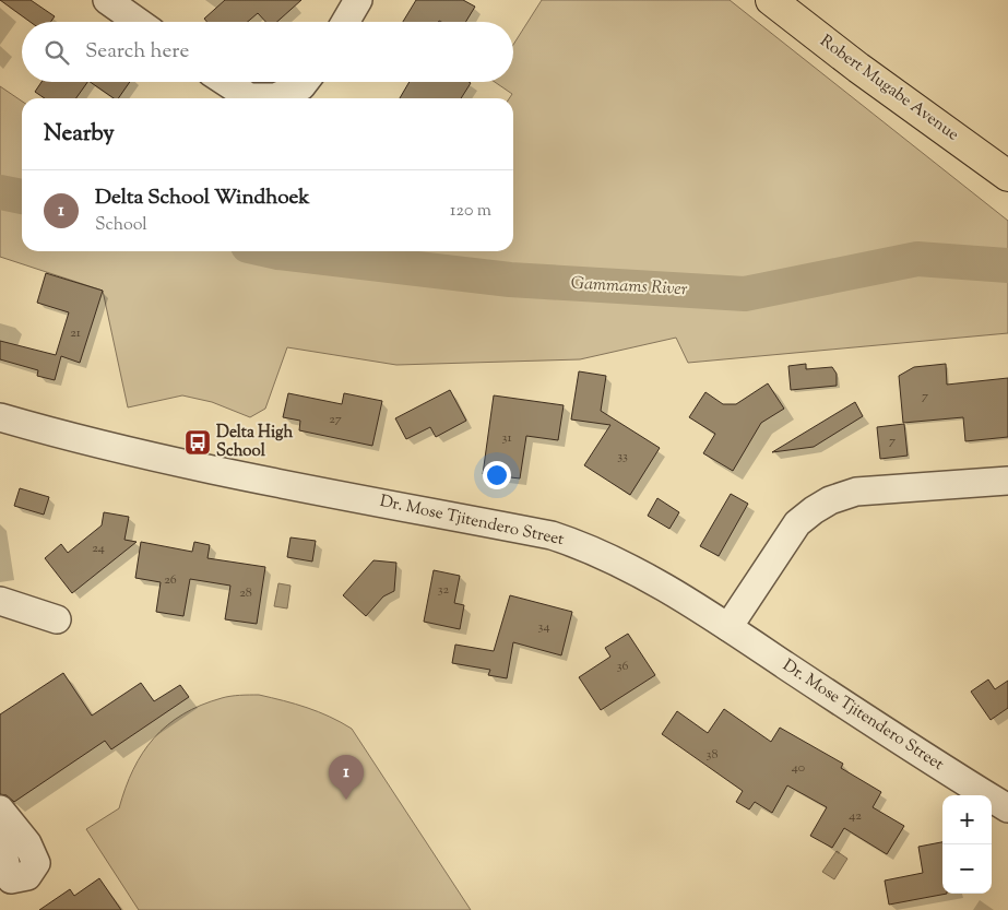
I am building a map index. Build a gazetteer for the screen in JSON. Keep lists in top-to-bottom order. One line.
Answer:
{"streets":{"main road":["Robert Mugabe Avenue"],"street":["Dr. Mose Tjitendero Street"]},"water":["Gammams River"],"places":{"bus stop":["Delta High School"]},"house_numbers":["21","7","27","31","7","33","24","26","32","28","34","36","38","40","42"],"page":{"search":"Search here","heading":"Nearby","list":[{"mark":"1","name":"Delta School Windhoek","note":"School","value":"120 m"}],"pins":"1","map_buttons":["+","−"]}}
